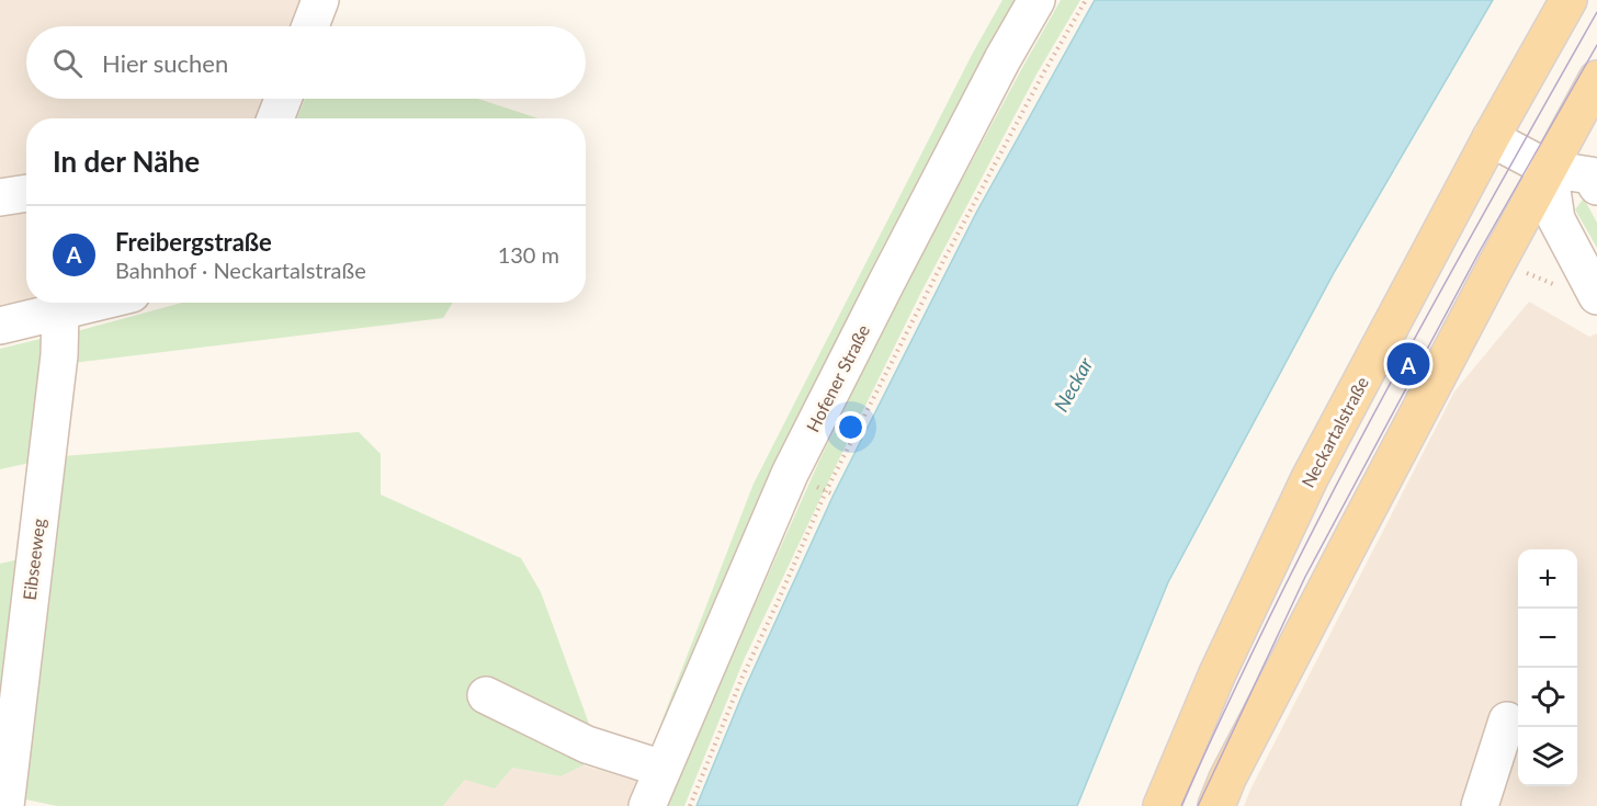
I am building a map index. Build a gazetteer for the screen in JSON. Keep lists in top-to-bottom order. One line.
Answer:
{"streets":{"main road":["Neckartalstraße"],"street":["Hofener Straße","Eibseeweg"]},"water":["Neckar"],"page":{"search":"Hier suchen","heading":"In der Nähe","list":[{"mark":"A","name":"Freibergstraße","note":"Bahnhof · Neckartalstraße","value":"130 m"}],"pins":"A","map_buttons":["+","−"]}}
